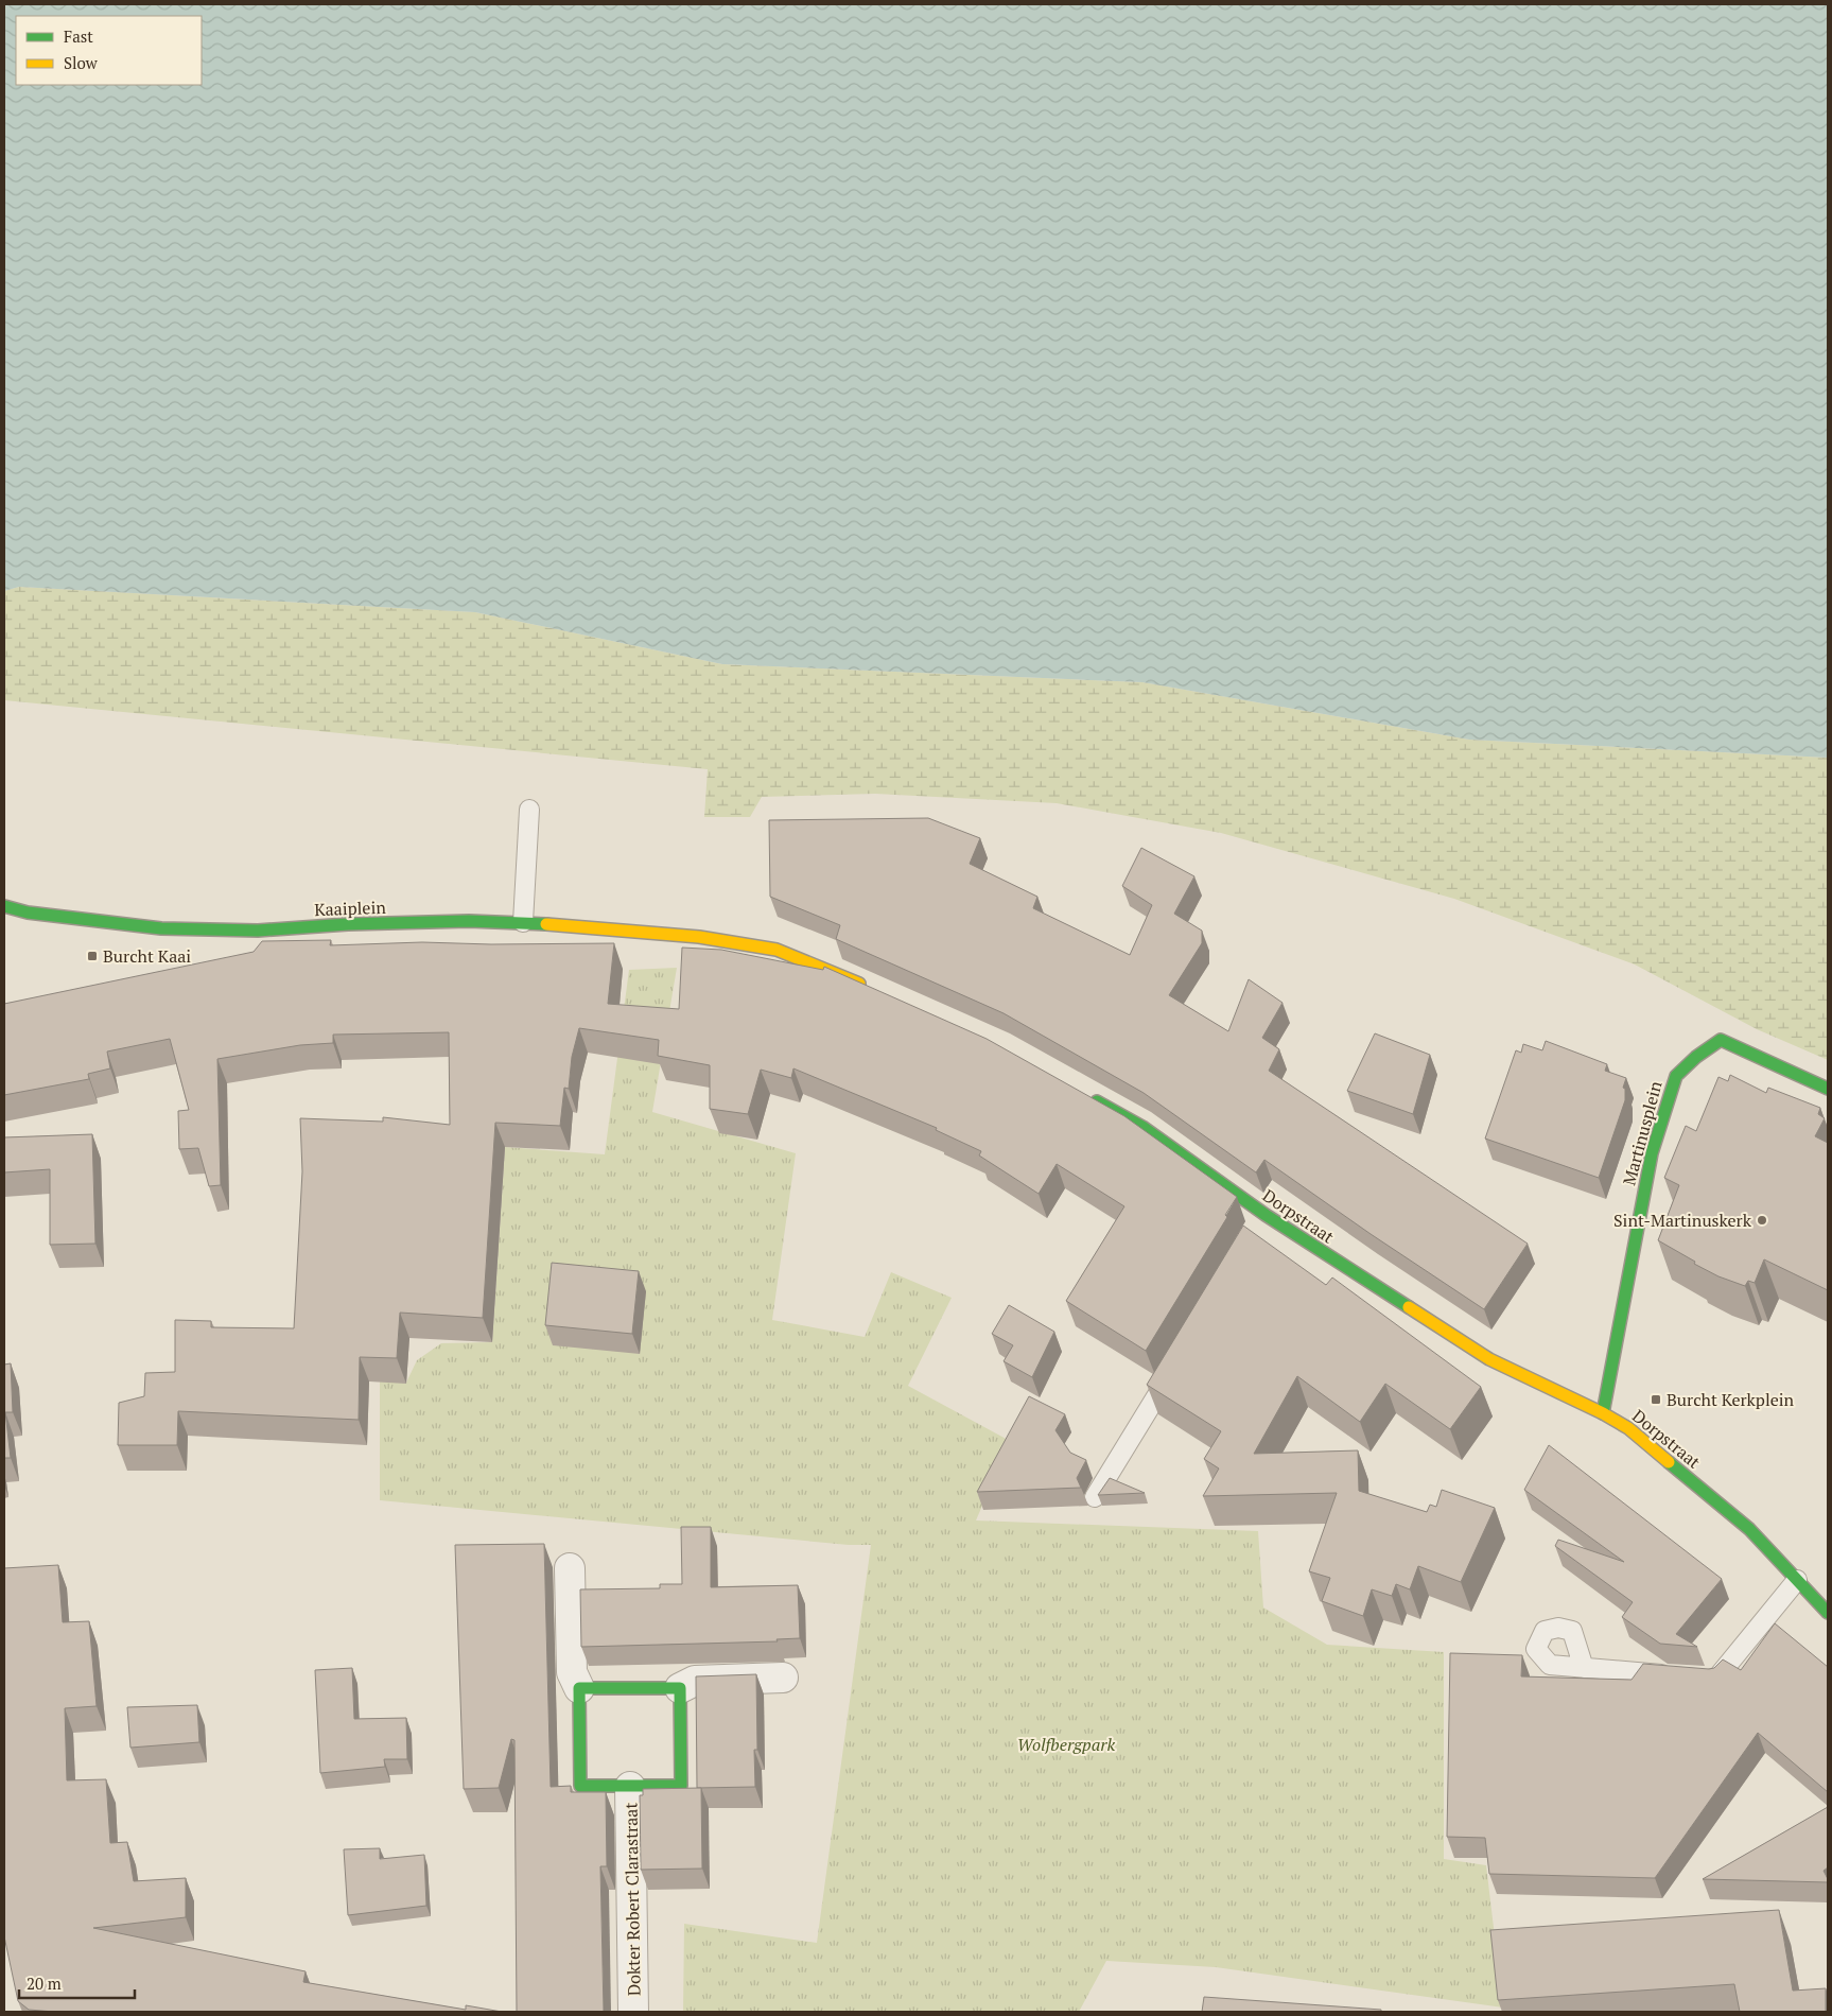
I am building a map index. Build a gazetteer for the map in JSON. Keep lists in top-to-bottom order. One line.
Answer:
{"streets":{"street":["Kaaiplein","Martinusplein","Dorpstraat","Dokter Robert Clarastraat"]},"crossings":[["Martinusplein","Dorpstraat"]],"parks":["Wolfbergpark"],"places":{"transit":["Burcht Kaai","Burcht Kerkplein"],"other":["Sint-Martinuskerk"]},"legend":["Fast","Slow"],"scale_bar":"20 m"}
